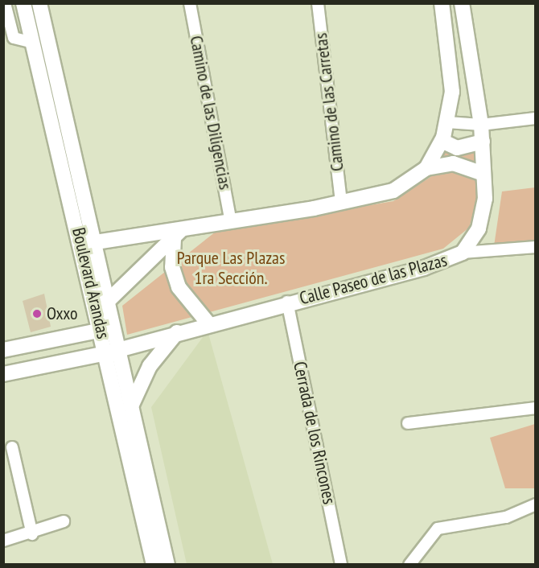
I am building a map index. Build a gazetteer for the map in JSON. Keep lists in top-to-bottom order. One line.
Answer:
{"streets":{"street":["Camino de las Carretas","Camino de las Diligencias","Calle Paseo de las Plazas","Boulevard Arandas","Cerrada de los Rincones"]},"crossings":[["Calle Paseo de las Plazas","Boulevard Arandas"],["Calle Paseo de las Plazas","Cerrada de los Rincones"]],"parks":["Parque Las Plazas 1ra Sección."],"places":["Oxxo"]}
